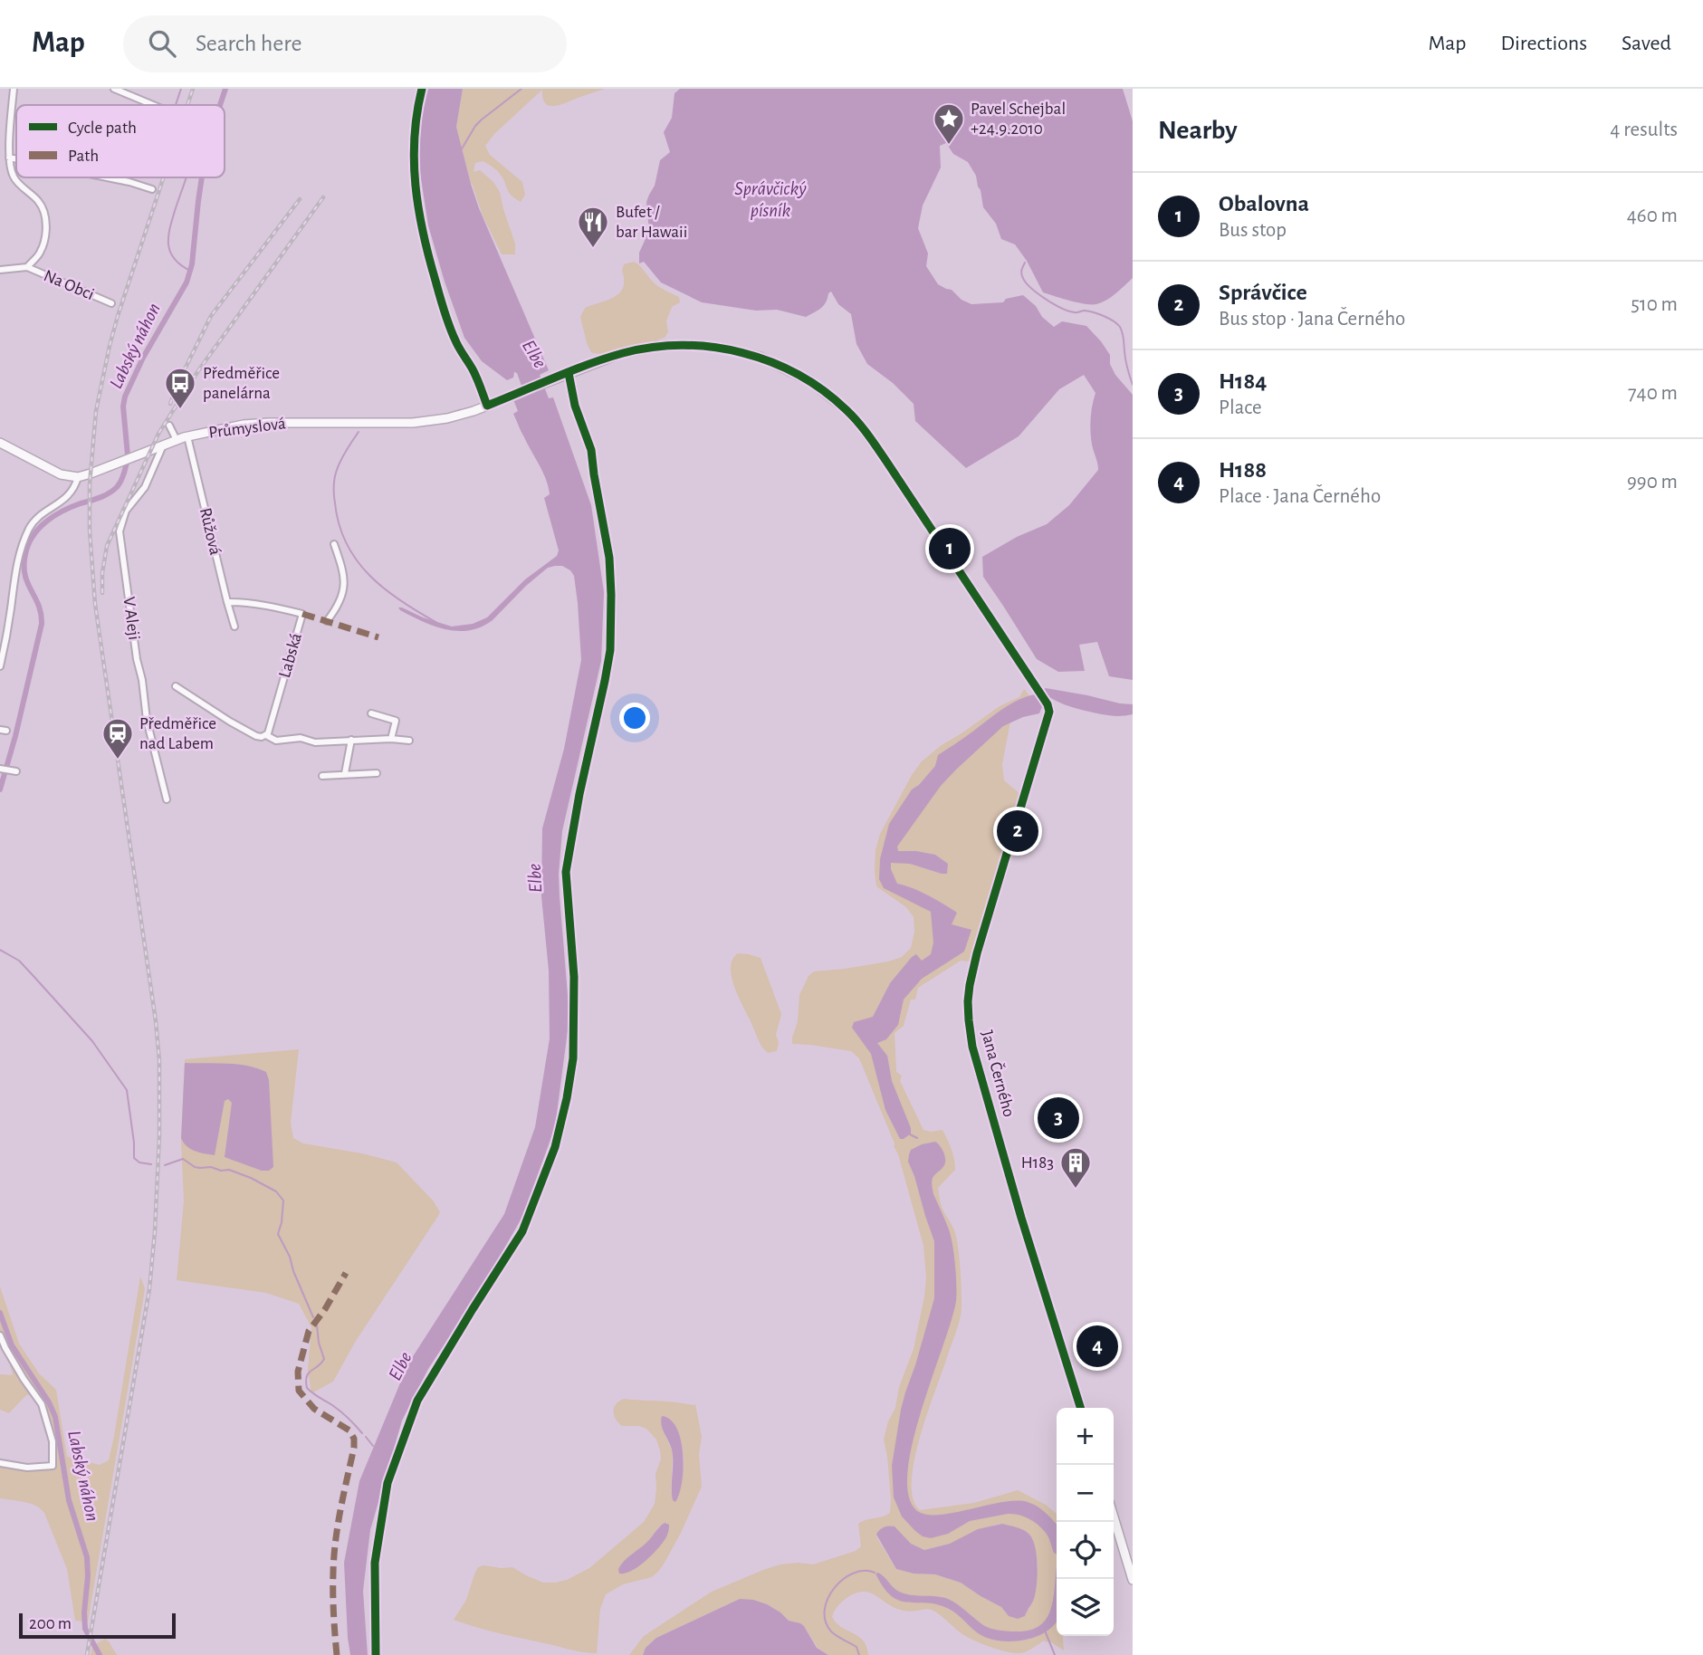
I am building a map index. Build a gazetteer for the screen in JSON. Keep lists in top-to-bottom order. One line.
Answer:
{"streets":{"street":["Na Obci","Průmyslová","Růžová","V Aleji","Labská","Jana Černého"]},"crossings":[["Průmyslová","Růžová"],["Průmyslová","V Aleji"],["Průmyslová","Jana Černého"],["Růžová","Labská"]],"water":["Správčický písník","Labský náhon","Elbe"],"places":{"place":["Pavel Schejbal +24.9.2010"],"restaurant":["Bufet / bar Hawaii"],"bus stop":["Předměřice panelárna"],"station":["Předměřice nad Labem"],"building":["H183"]},"legend":["Cycle path","Path"],"scale_bar":"200 m","page":{"header":"Map","search":"Search here","nav":["Map","Directions","Saved"],"heading":["Nearby","4 results"],"list":[{"mark":"1","name":"Obalovna","note":"Bus stop","value":"460 m"},{"mark":"2","name":"Správčice","note":"Bus stop · Jana Černého","value":"510 m"},{"mark":"3","name":"H184","note":"Place","value":"740 m"},{"mark":"4","name":"H188","note":"Place · Jana Černého","value":"990 m"}],"pins":["1","2","3","4"],"map_buttons":["+","−"],"scale":"200 m"}}
